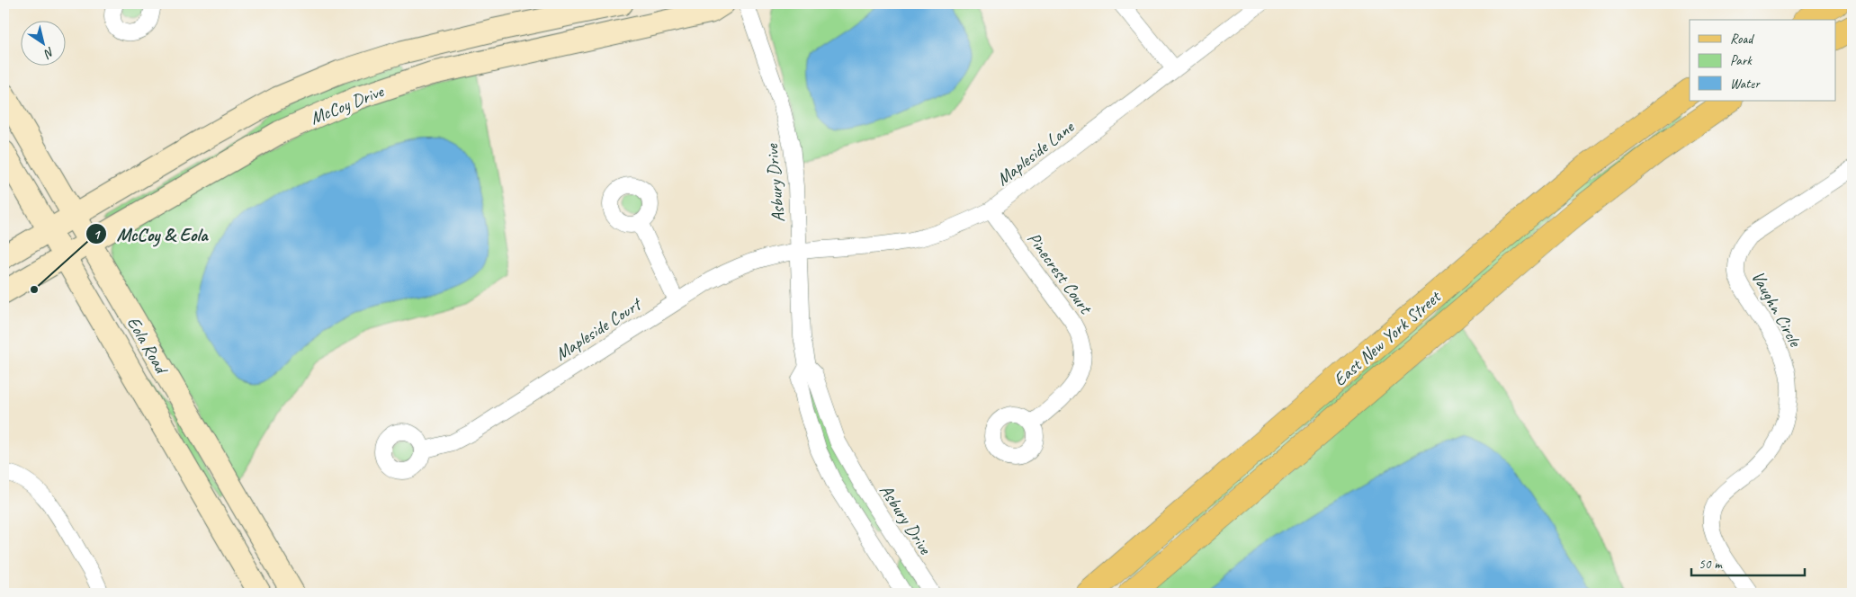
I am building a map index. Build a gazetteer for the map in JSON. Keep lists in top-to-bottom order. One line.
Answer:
{"streets":{"main road":["East New York Street"],"street":["McCoy Drive","Mapleside Lane","Asbury Drive","Pinecrest Court","Vaughn Circle","Mapleside Court","Eola Road"]},"crossings":[["McCoy Drive","Eola Road"],["Mapleside Lane","Asbury Drive"],["Mapleside Lane","Pinecrest Court"],["Mapleside Lane","Mapleside Court"],["Asbury Drive","Mapleside Court"]],"places":["McCoy & Eola"],"legend":["Road","Park","Water"],"scale_bar":"50 m","north":"bottom right"}
